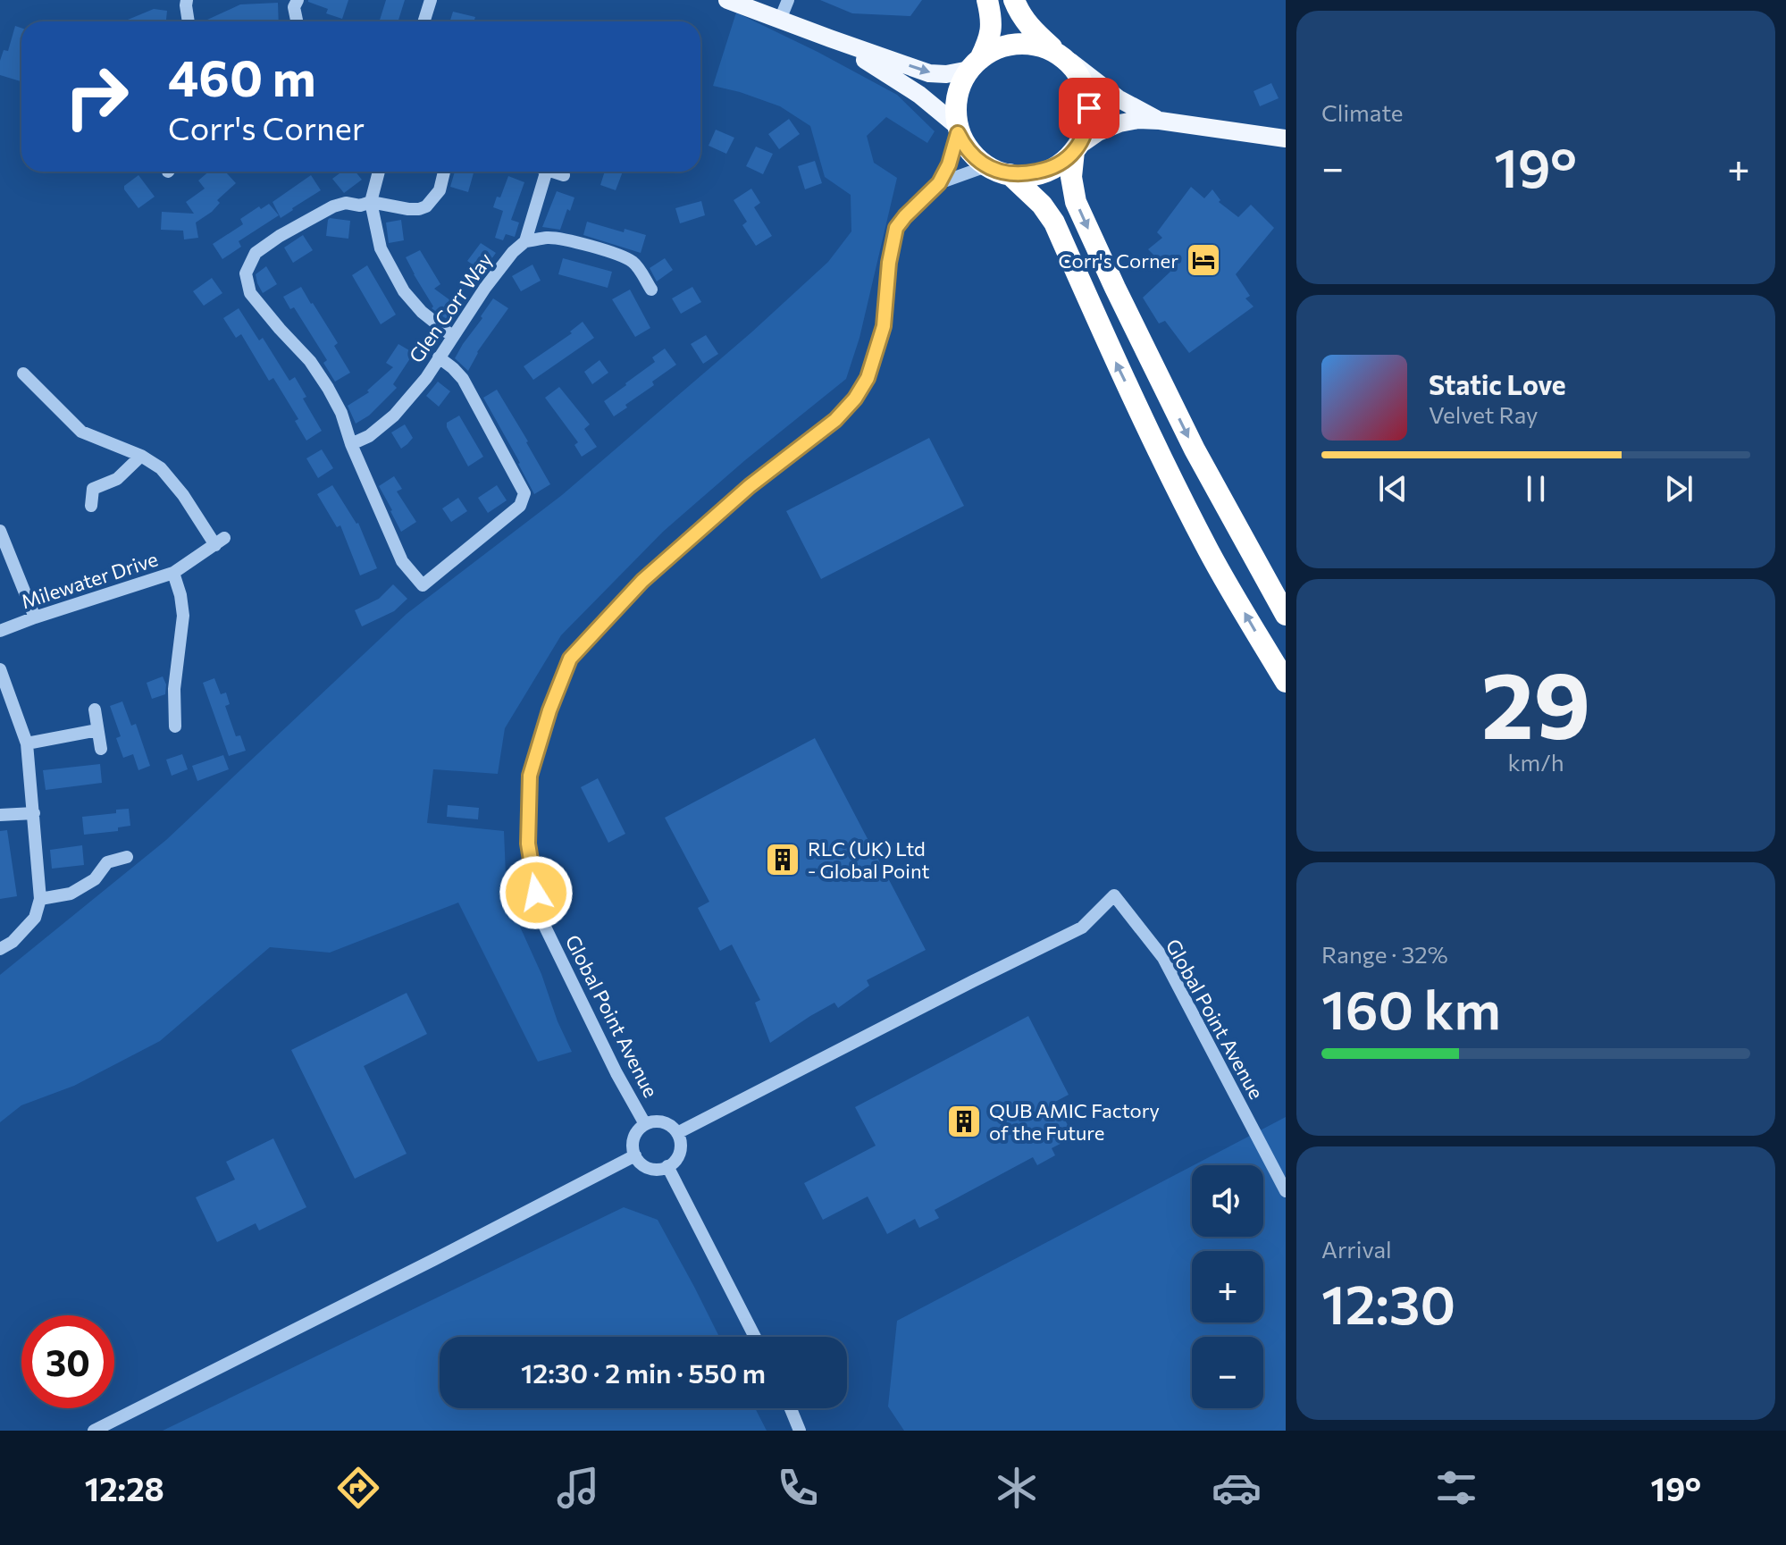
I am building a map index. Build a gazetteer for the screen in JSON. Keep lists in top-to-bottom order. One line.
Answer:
{"streets":{"street":["Glen Corr Way","Milewater Drive","Global Point Avenue"]},"places":{"hotel":["Corr's Corner"],"building":["RLC (UK) Ltd - Global Point","QUB AMIC Factory of the Future"]},"page":{"tile":["Climate",["29","km/h"],["Range · 32%","160 km"],["Arrival","12:30"]],"turn":["460 m","Corr's Corner"],"heat":["−","19°","+"],"song":["Static Love","Velvet Ray"],"map_buttons":["+","−"],"limit":"30","trip":"12:30 · 2 min · 550 m","tabs":["12:28","19°"]}}
